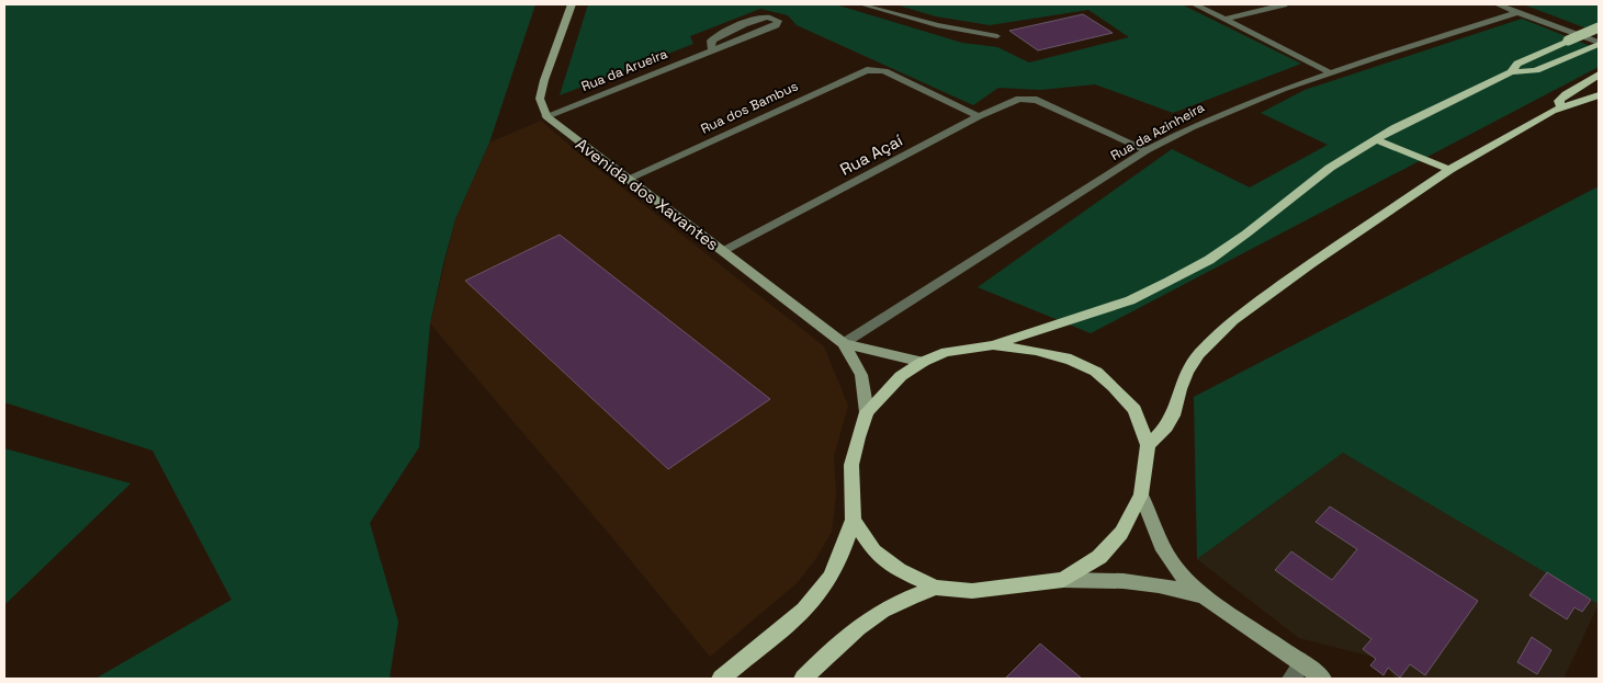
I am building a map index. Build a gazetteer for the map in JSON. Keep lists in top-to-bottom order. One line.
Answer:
{"streets":{"main road":["Avenida dos Xavantes"],"street":["Rua da Arueira","Rua dos Bambus","Rua da Azinheira","Rua Açaí"]},"crossings":[["Rua da Arueira","Avenida dos Xavantes"],["Rua dos Bambus","Rua Açaí"],["Rua dos Bambus","Avenida dos Xavantes"],["Rua da Azinheira","Rua Açaí"],["Rua da Azinheira","Avenida dos Xavantes"],["Rua Açaí","Avenida dos Xavantes"]]}
